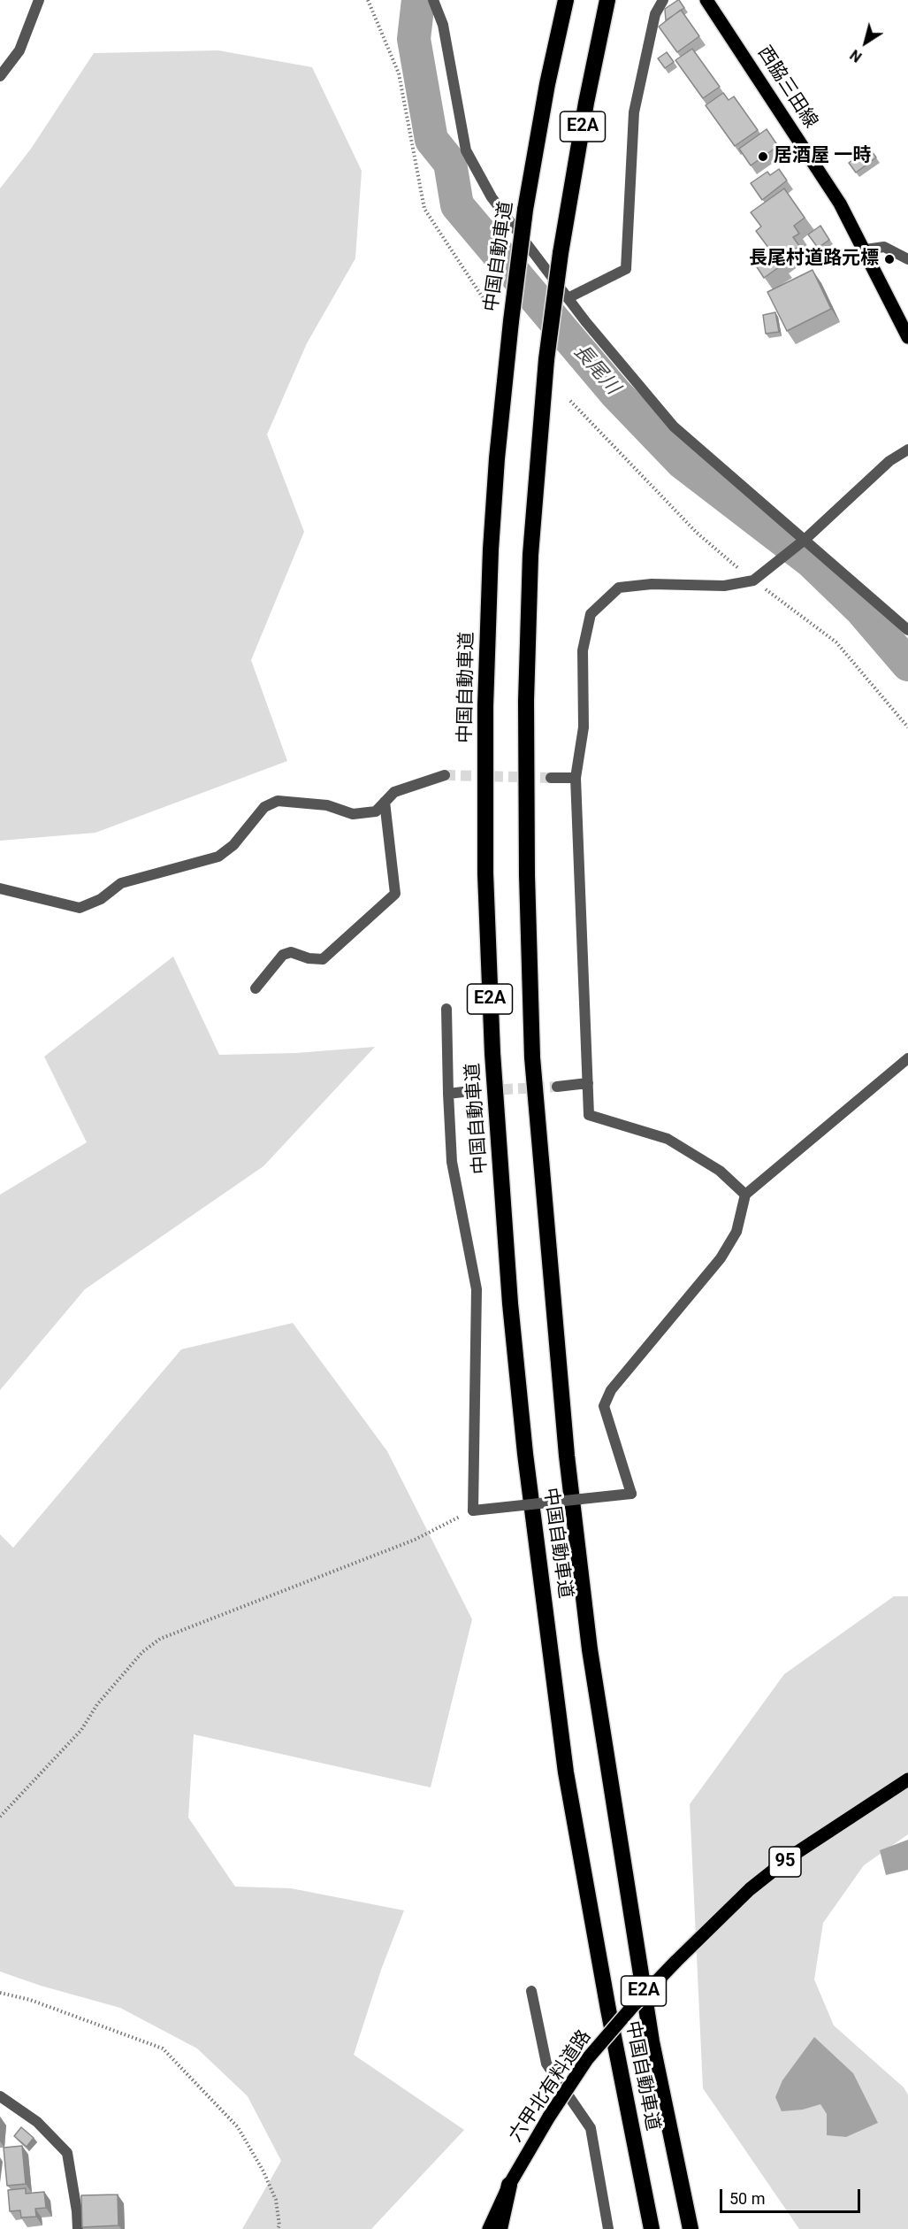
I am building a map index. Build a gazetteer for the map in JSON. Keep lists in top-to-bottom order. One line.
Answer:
{"streets":{"highway":["E2A","中国自動車道"],"main road":["西脇三田線","95","六甲北有料道路"]},"water":["長尾川"],"places":["居酒屋 一時","長尾村道路元標"],"scale_bar":"50 m","north":"bottom left"}
